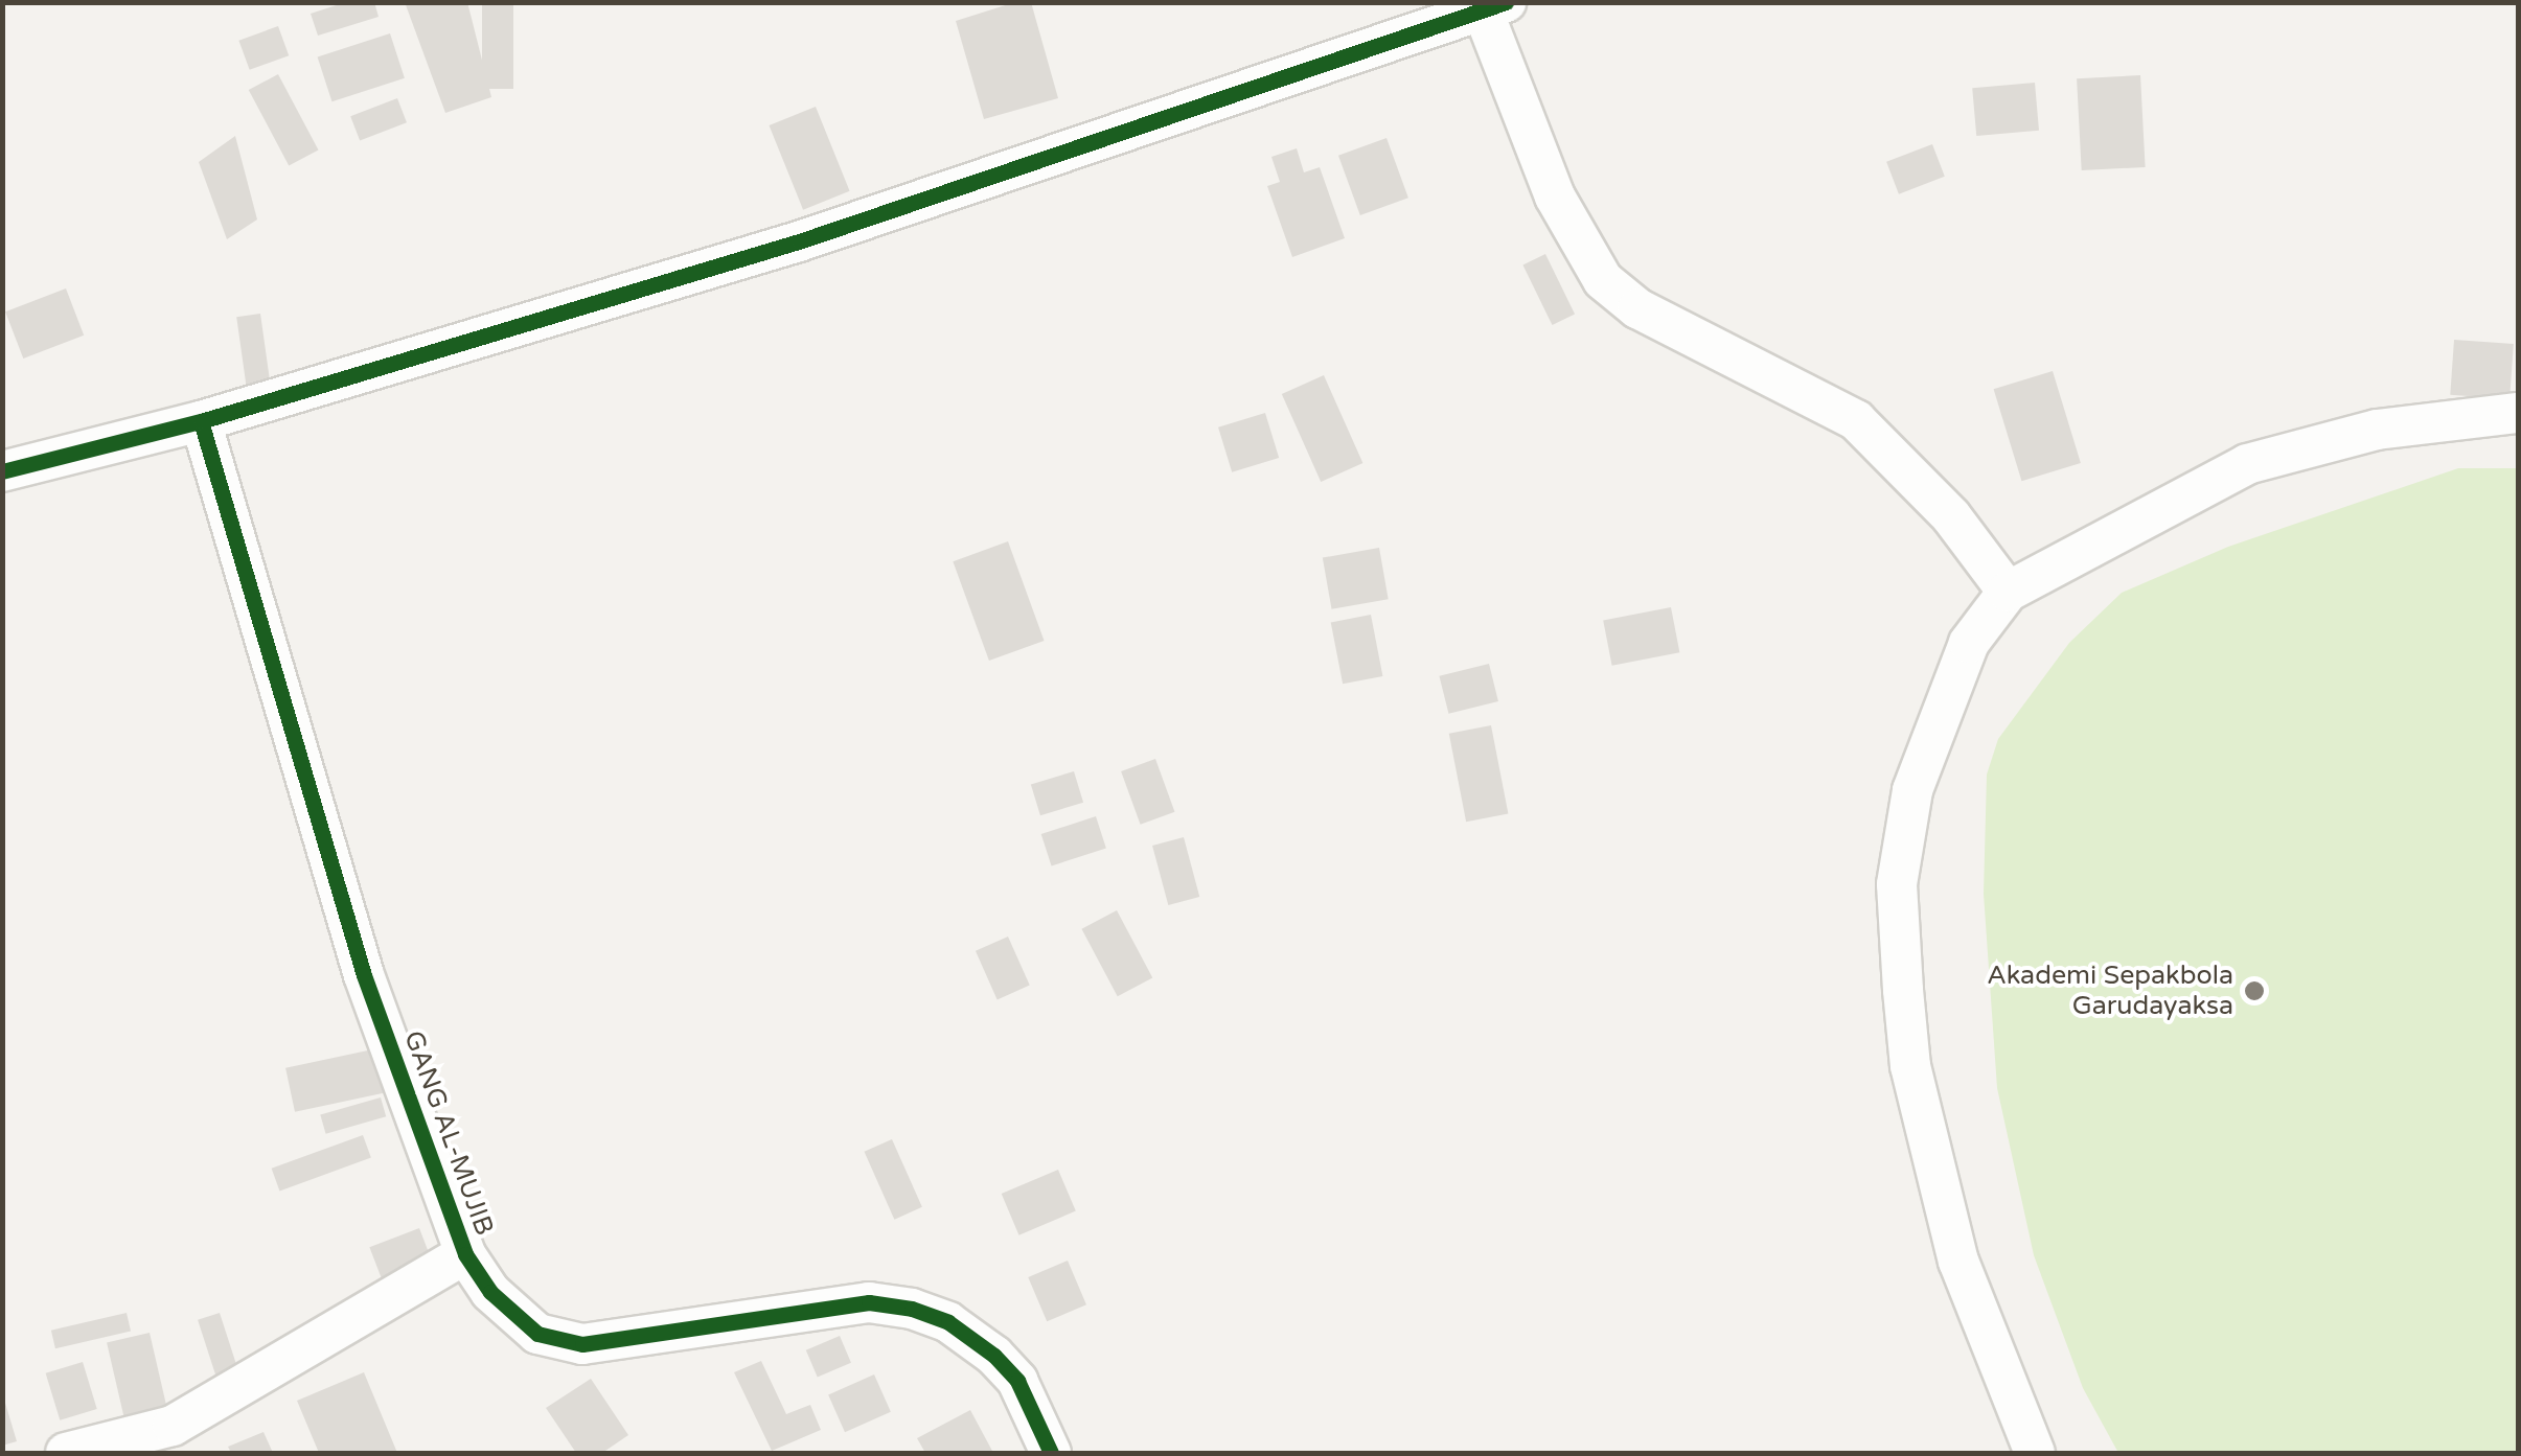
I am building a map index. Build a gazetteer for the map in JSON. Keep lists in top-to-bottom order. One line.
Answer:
{"streets":{"street":["GANG AL-MUJIB"]},"places":["Akademi Sepakbola Garudayaksa"]}
